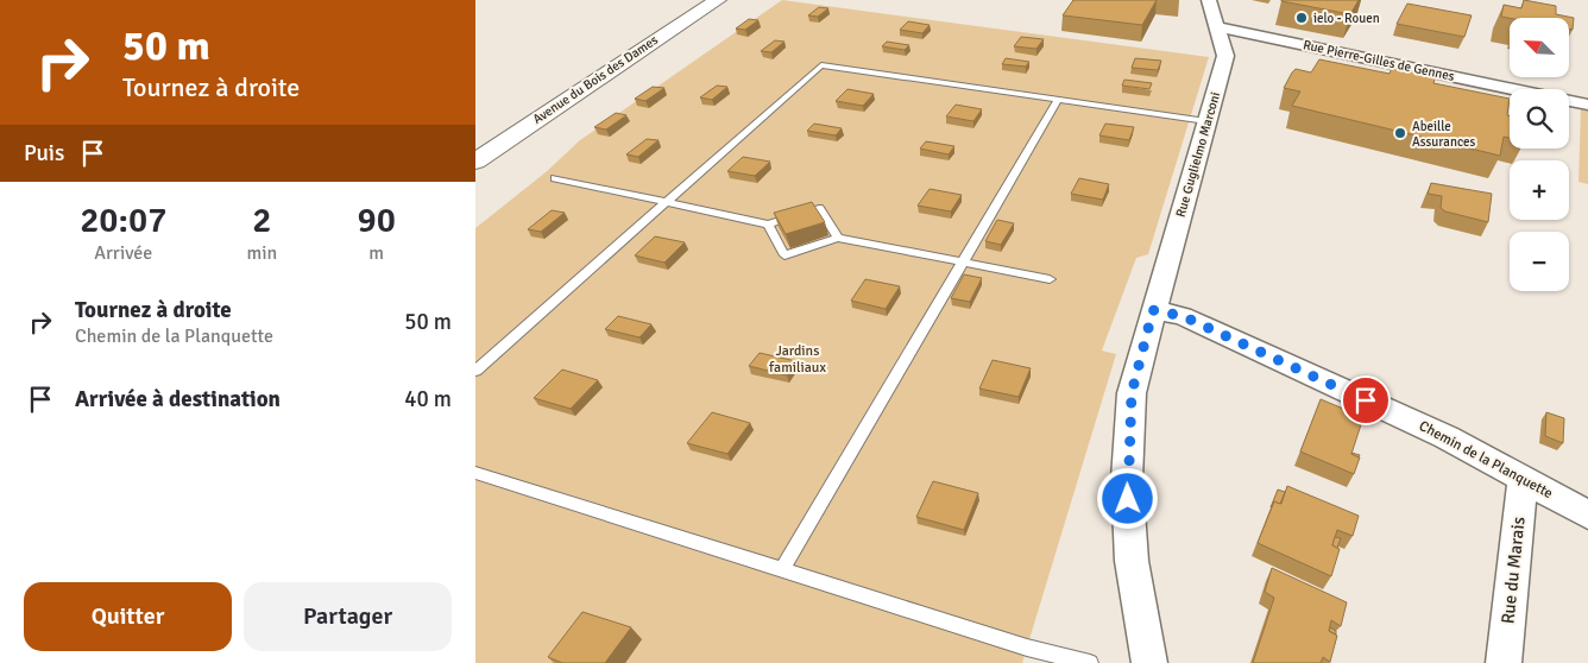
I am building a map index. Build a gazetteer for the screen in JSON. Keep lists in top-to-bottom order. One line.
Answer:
{"streets":{"highway":["Avenue du Bois des Dames"],"street":["Rue Pierre-Gilles de Gennes","Rue Guglielmo Marconi","Chemin de la Planquette","Rue du Marais"]},"crossings":[["Rue Pierre-Gilles de Gennes","Rue Guglielmo Marconi"],["Rue Guglielmo Marconi","Chemin de la Planquette"],["Chemin de la Planquette","Rue du Marais"]],"parks":["Jardins familiaux"],"places":["ielo - Rouen","Abeille Assurances"],"north":"top left","page":{"turn":["50 m","Tournez à droite"],"map_buttons":["+","−"],"then":"Puis","eta":["20:07","Arrivée","2","min","90","m"],"list":[{"name":"Tournez à droite","note":"Chemin de la Planquette","value":"50 m"},{"name":"Arrivée à destination","value":"40 m"}],"buttons":["Quitter","Partager"]}}
